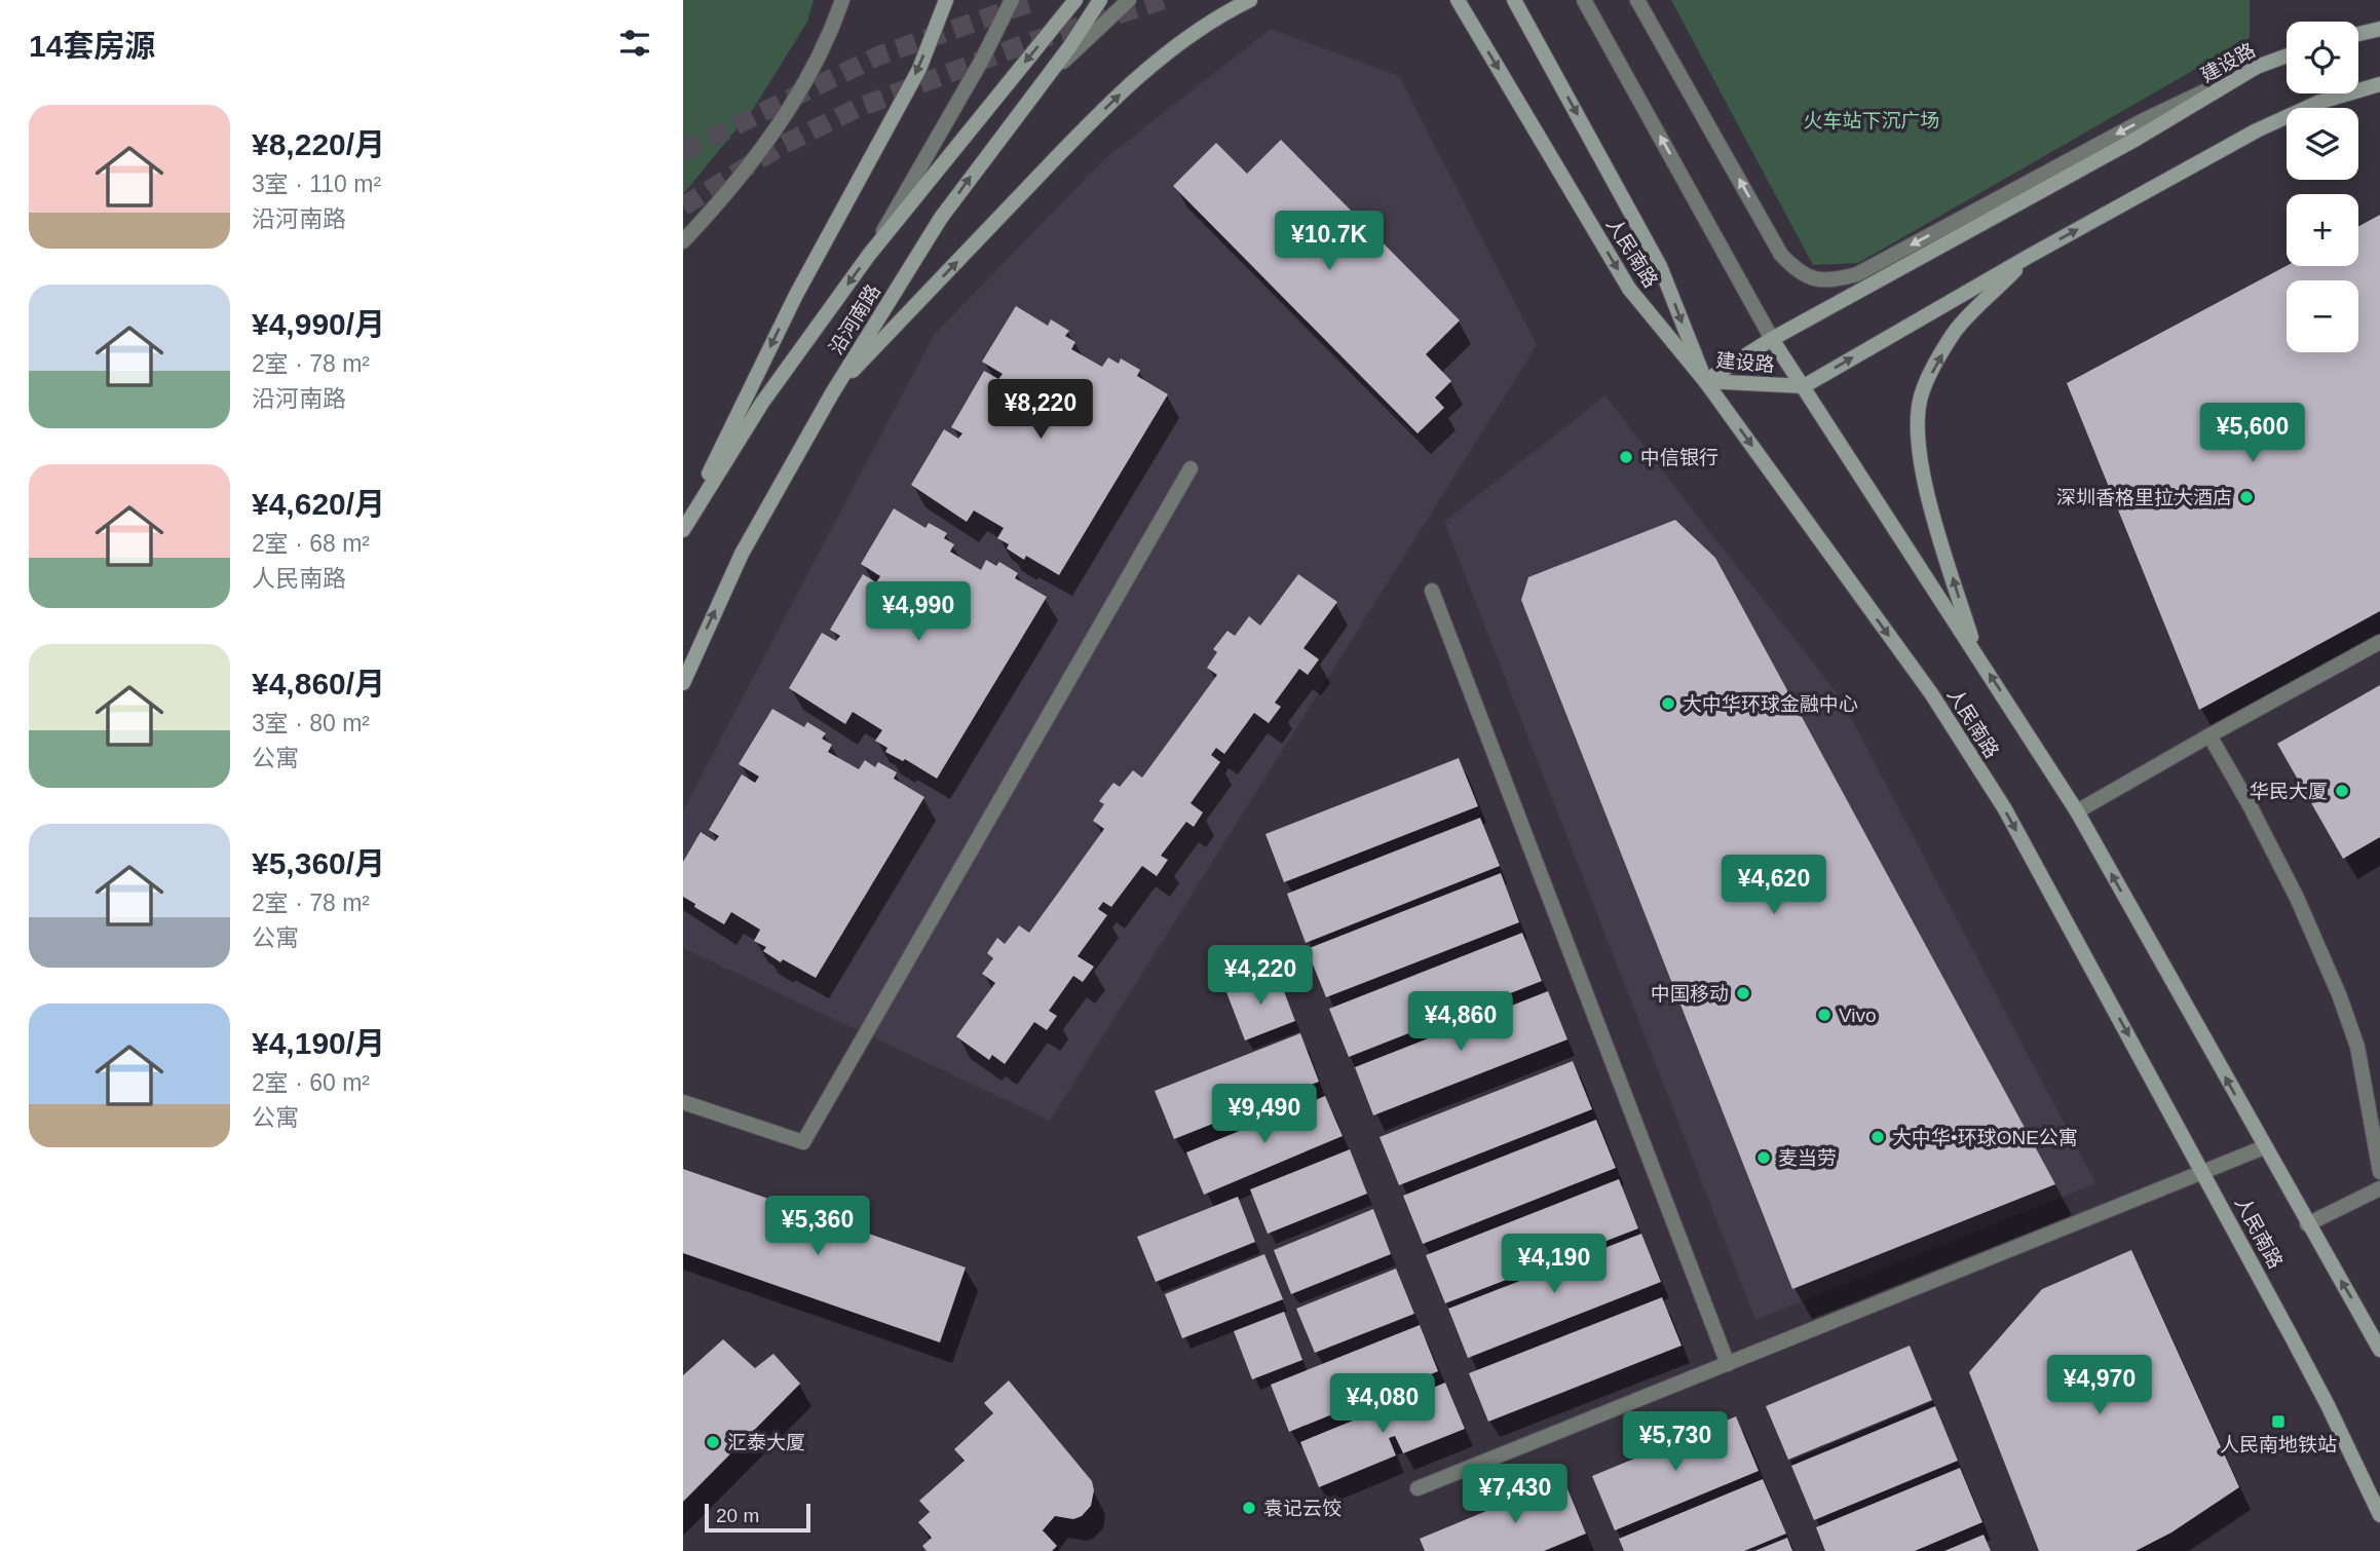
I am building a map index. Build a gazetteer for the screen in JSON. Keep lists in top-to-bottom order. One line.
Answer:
{"streets":{"main road":["建设路","人民南路","沿河南路"]},"crossings":[["建设路","人民南路"]],"parks":["火车站下沉广场"],"places":{"other":["中信银行","深圳香格里拉大酒店","大中华环球金融中心","华民大厦","中国移动","Vivo","大中华•环球ONE公寓","麦当劳","汇泰大厦","袁记云饺"],"transit":["人民南地铁站"]},"scale_bar":"20 m","page":{"heading":"14套房源","map_buttons":["+","−"],"list":[{"name":"¥8,220/月","note":"3室 · 110 m² · 沿河南路"},{"name":"¥4,990/月","note":"2室 · 78 m² · 沿河南路"},{"name":"¥4,620/月","note":"2室 · 68 m² · 人民南路"},{"name":"¥4,860/月","note":"3室 · 80 m² · 公寓"},{"name":"¥5,360/月","note":"2室 · 78 m² · 公寓"},{"name":"¥4,190/月","note":"2室 · 60 m² · 公寓"}],"price":["¥10.7K","¥8,220","¥5,600","¥4,990","¥4,620","¥4,220","¥4,860","¥9,490","¥5,360","¥4,190","¥4,970","¥4,080","¥5,730","¥7,430"],"scale":"20 m"}}
